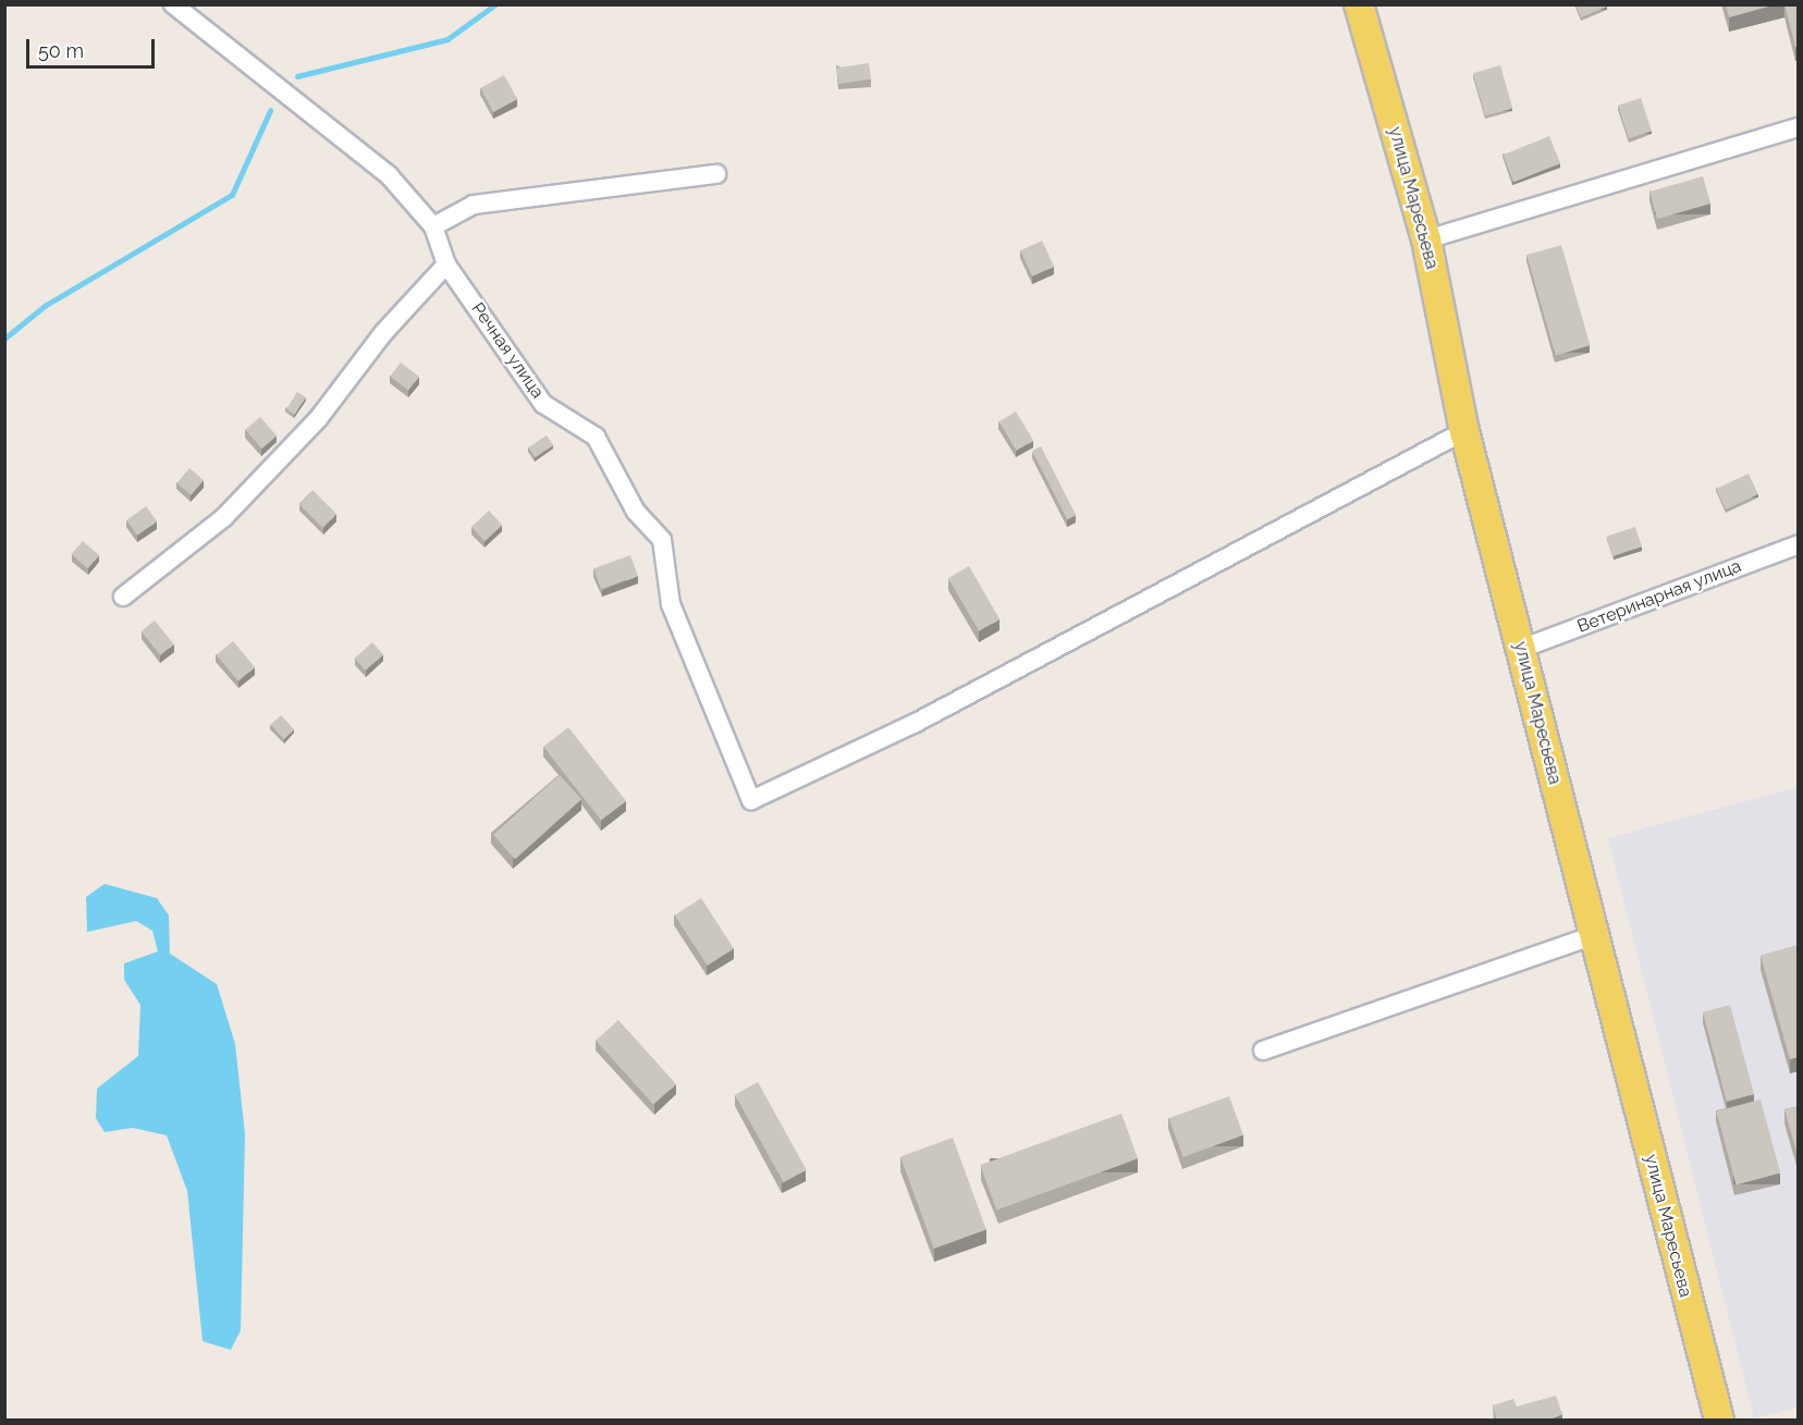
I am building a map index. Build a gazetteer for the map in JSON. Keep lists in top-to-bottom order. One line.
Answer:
{"streets":{"main road":["улица Маресьева"],"street":["Речная улица","Ветеринарная улица"]},"crossings":[["улица Маресьева","Речная улица"],["улица Маресьева","Ветеринарная улица"]],"scale_bar":"50 m"}
